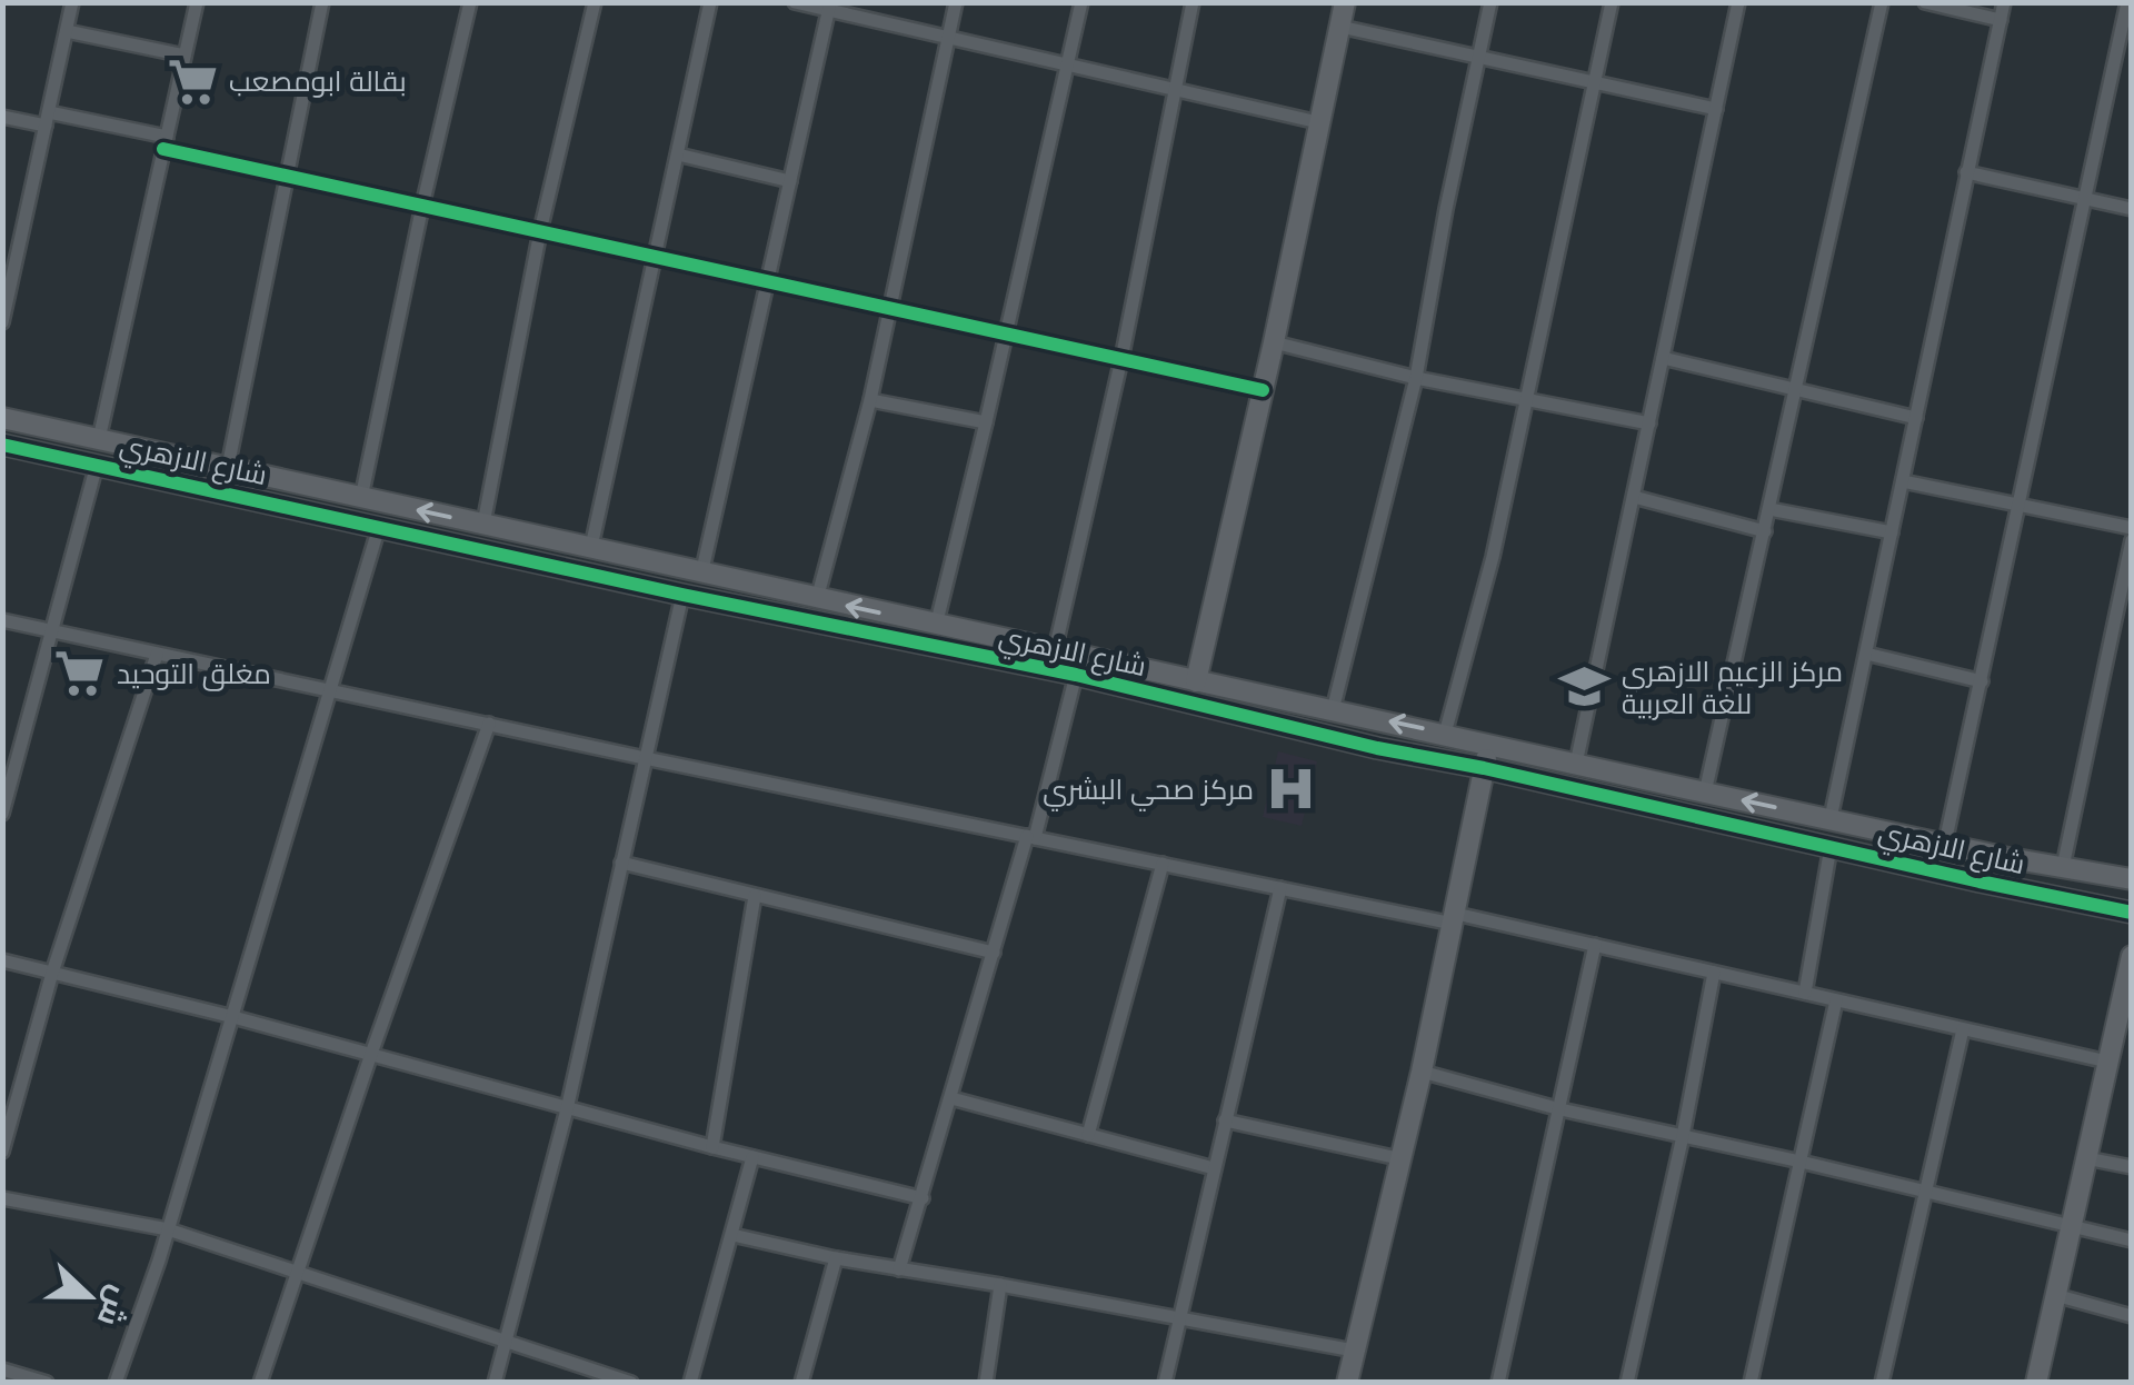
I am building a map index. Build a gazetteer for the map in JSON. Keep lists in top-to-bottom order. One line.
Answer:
{"streets":{"street":["شارع الازهري"]},"places":{"supermarket":["بقالة ابومصعب","مغلق التوحيد"],"school or university":["مركز الزعيم الازهري للغة العربية"],"hospital":["مركز صحي البشري"]},"north":"right"}
